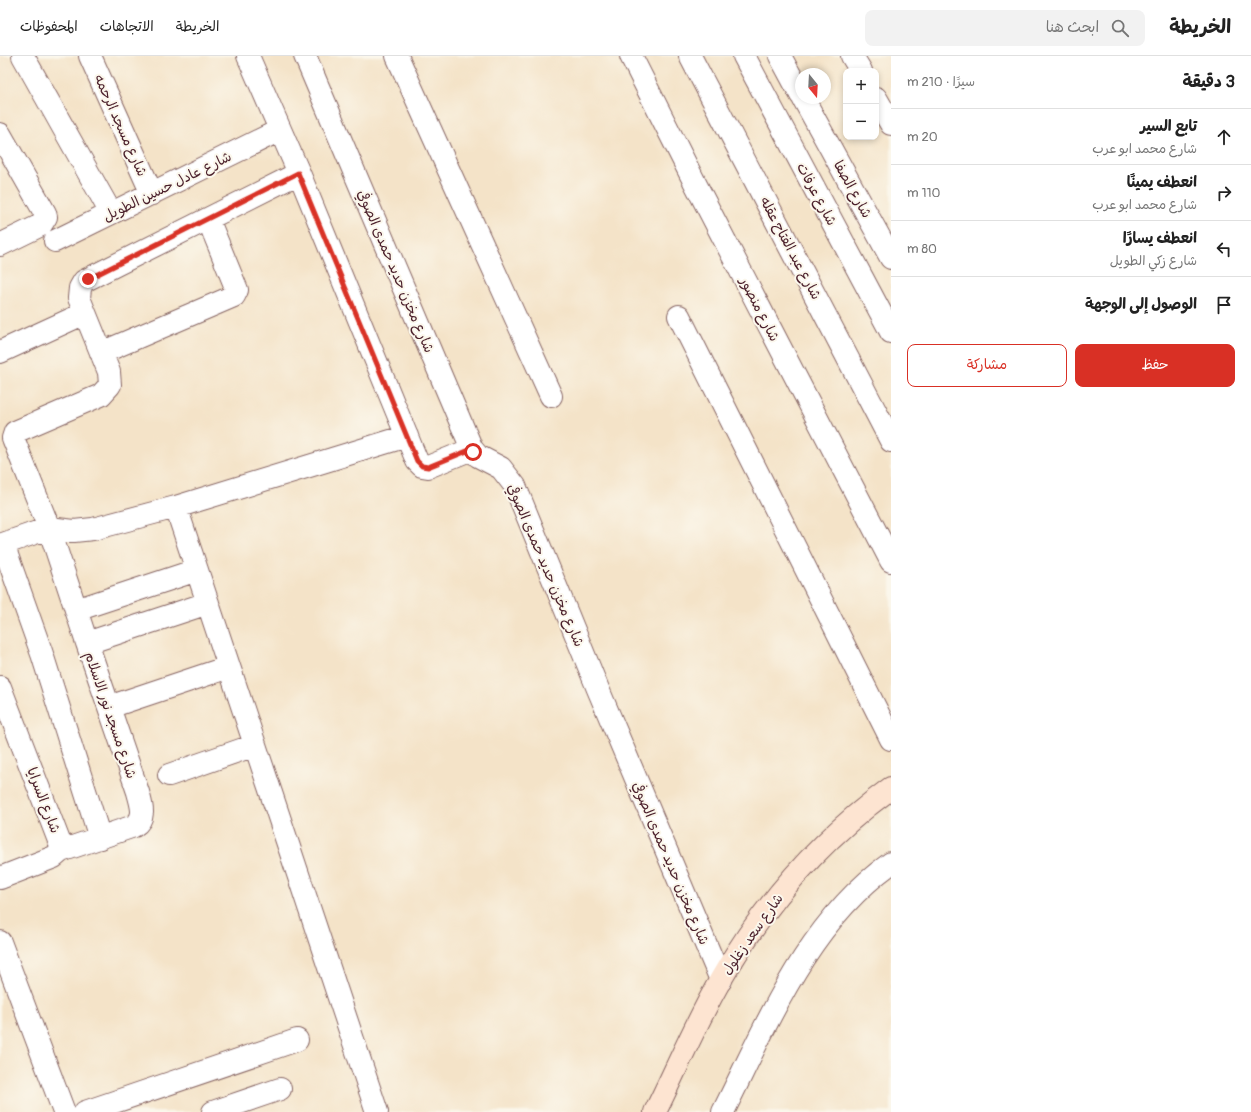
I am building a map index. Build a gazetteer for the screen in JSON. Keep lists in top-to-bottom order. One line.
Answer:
{"streets":{"street":["شارع مسجد الرحمه","شارع عادل حسين الطويل","شارع الصفا","شارع عرفات","شارع عبد الفتاح عقله","شارع مخزن حديد حمدى الصوفي","شارع منصور","شارع مسجد نور الاسلام","شارع السرايا","شارع سعد زغلول"]},"crossings":[["شارع مسجد الرحمه","شارع عادل حسين الطويل"],["شارع مخزن حديد حمدى الصوفي","شارع سعد زغلول"]],"north":"bottom","page":{"header":"الخريطة","search":"ابحث هنا","nav":["الخريطة","الاتجاهات","المحفوظات"],"heading":["3 دقيقة","سيرًا · 210 m"],"map_buttons":["+","−"],"list":[["تابع السير","شارع محمد ابو عرب","20 m"],["انعطف يمينًا","شارع محمد ابو عرب","110 m"],["انعطف يسارًا","شارع زكي الطويل","80 m"],"الوصول إلى الوجهة"],"buttons":["حفظ","مشاركة"]}}
